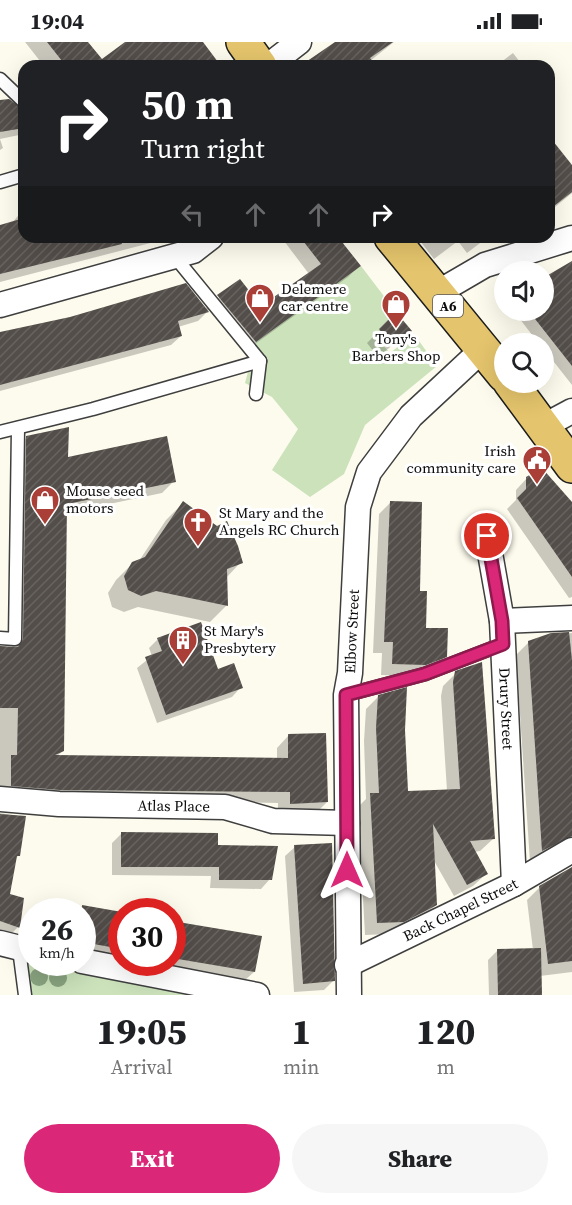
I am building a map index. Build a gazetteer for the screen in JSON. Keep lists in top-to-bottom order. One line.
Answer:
{"streets":{"highway":["A6"],"street":["Elbow Street","Drury Street","Atlas Place","Back Chapel Street"]},"crossings":[["A6","Elbow Street"],["Elbow Street","Atlas Place"],["Elbow Street","Back Chapel Street"],["Drury Street","Back Chapel Street"]],"places":{"shop":["Delemere car centre","Tony's Barbers Shop","Mouse seed motors"],"public building":["Irish community care"],"church":["St Mary and the Angels RC Church"],"building":["St Mary's Presbytery"]},"page":{"status":"19:04","turn":["50 m","Turn right"],"speed":"26 km/h","limit":"30","eta":["19:05","Arrival","1","min","120","m"],"buttons":["Exit","Share"]}}
